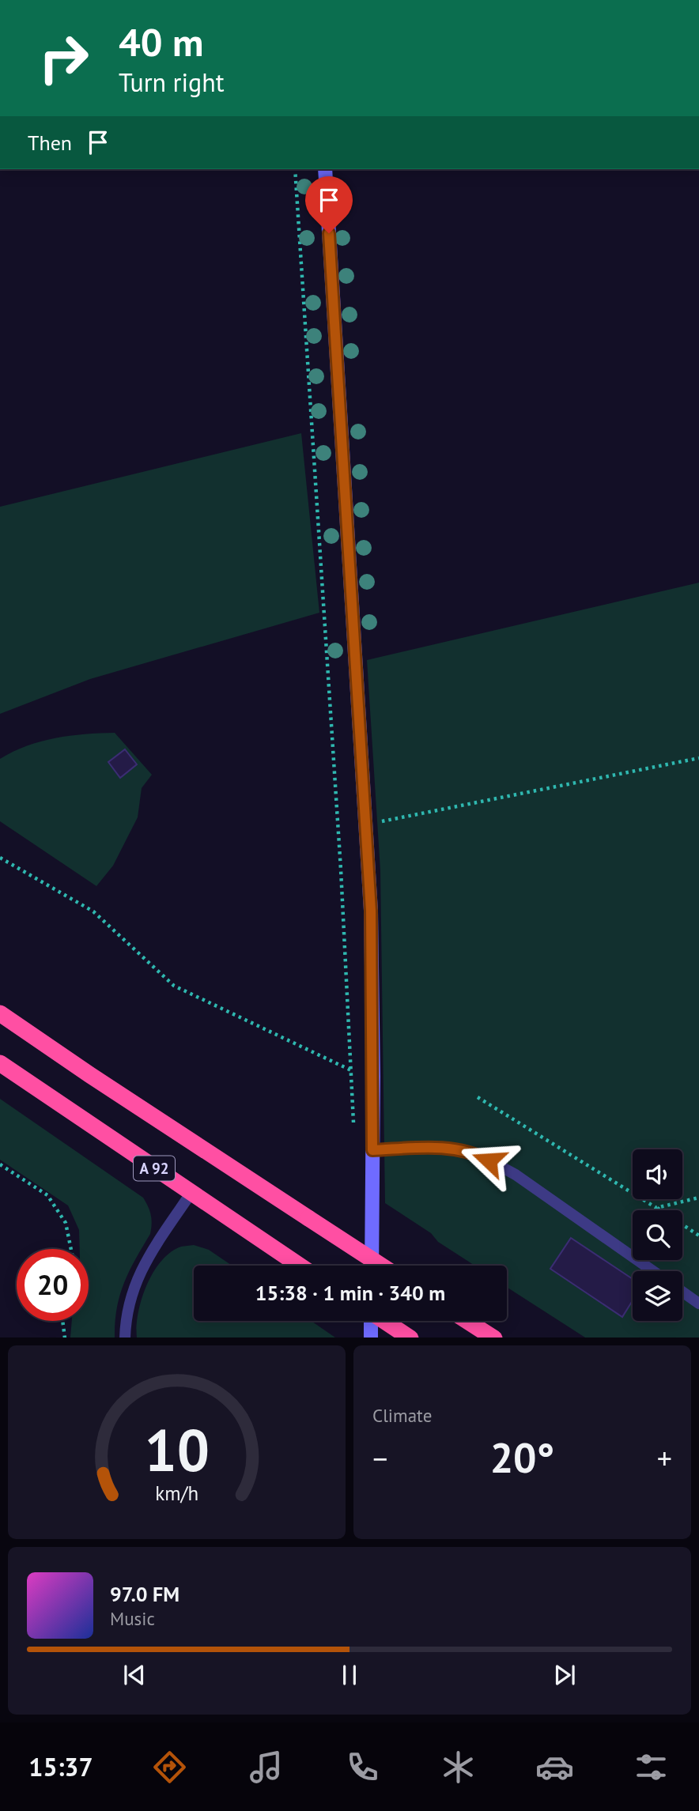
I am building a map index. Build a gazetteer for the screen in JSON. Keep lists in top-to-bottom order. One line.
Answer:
{"streets":{"highway":["A 92"]},"page":{"turn":["40 m","Turn right"],"then":"Then","limit":"20","trip":"15:38 · 1 min · 340 m","tile":"Climate","heat":["−","20°","+"],"song":["97.0 FM","Music"],"tabs":"15:37","gauge":["10","km/h"]}}
